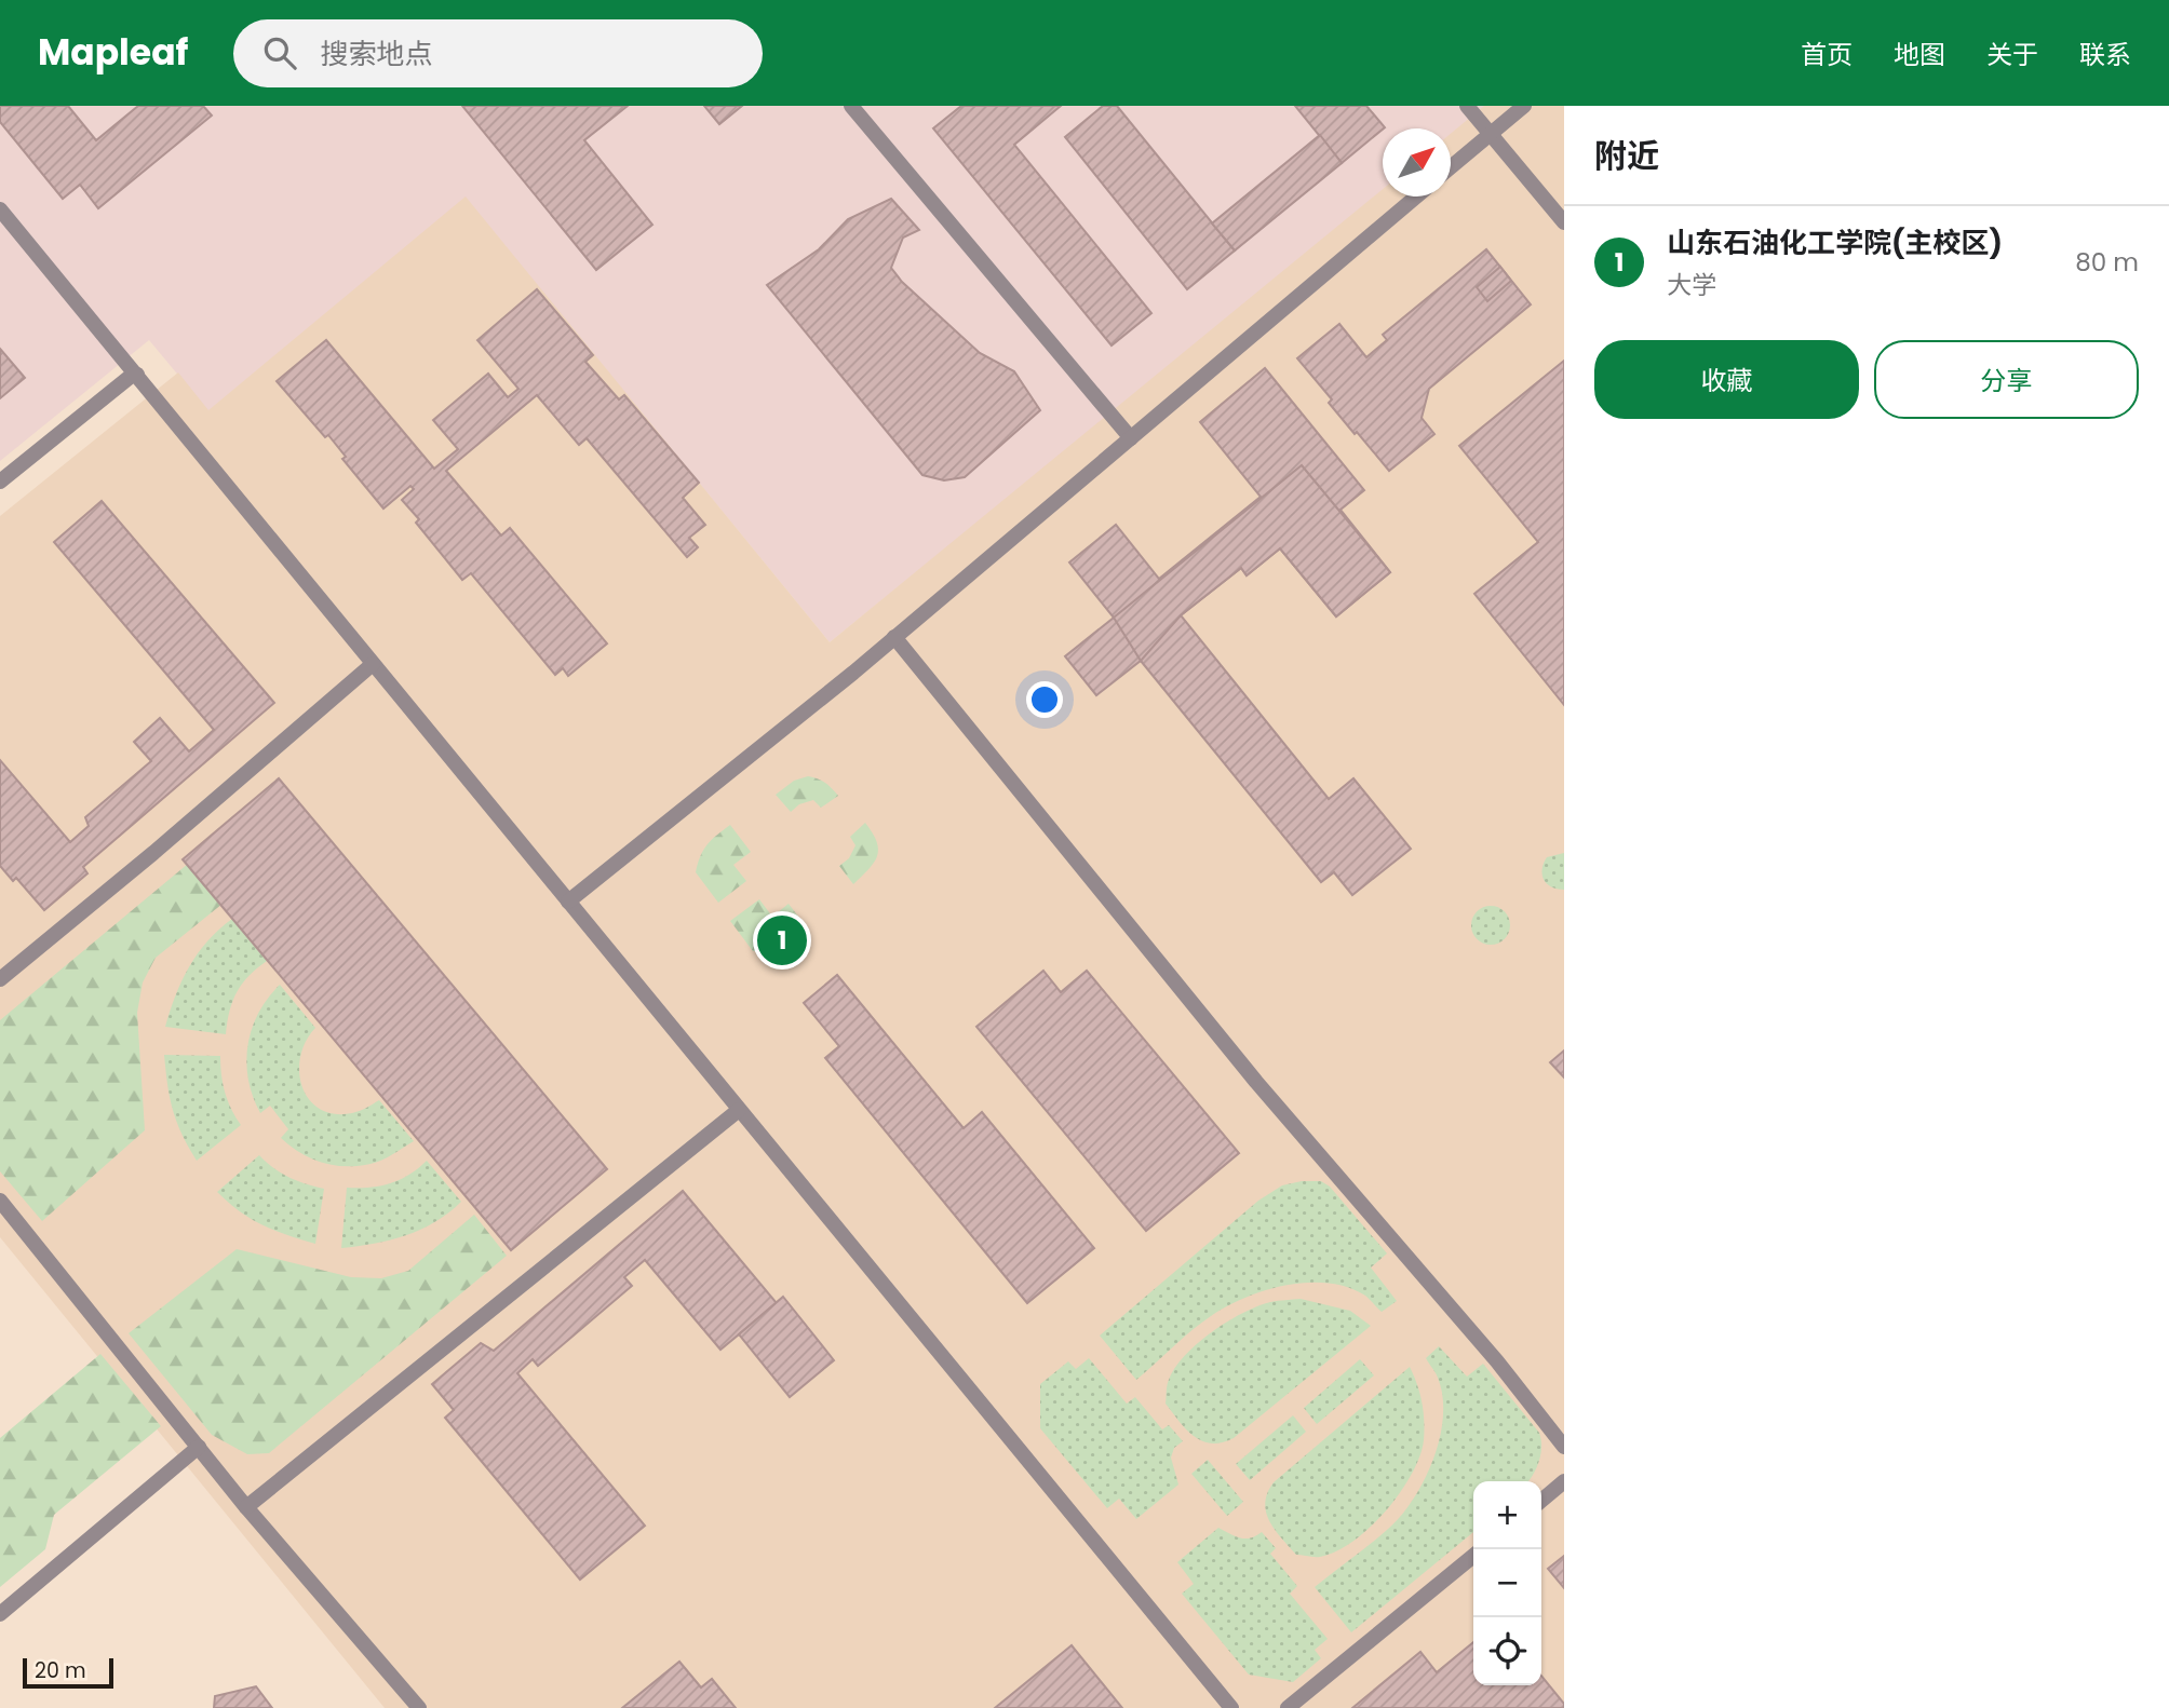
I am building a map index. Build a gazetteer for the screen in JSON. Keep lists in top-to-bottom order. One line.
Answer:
{"scale_bar":"20 m","north":"top right","page":{"header":"Mapleaf","search":"搜索地点","nav":["首页","地图","关于","联系"],"heading":"附近","list":[{"mark":"1","name":"山东石油化工学院(主校区)","note":"大学","value":"80 m"}],"buttons":["收藏","分享"],"pins":"1","map_buttons":["+","−"],"scale":"20 m"}}
